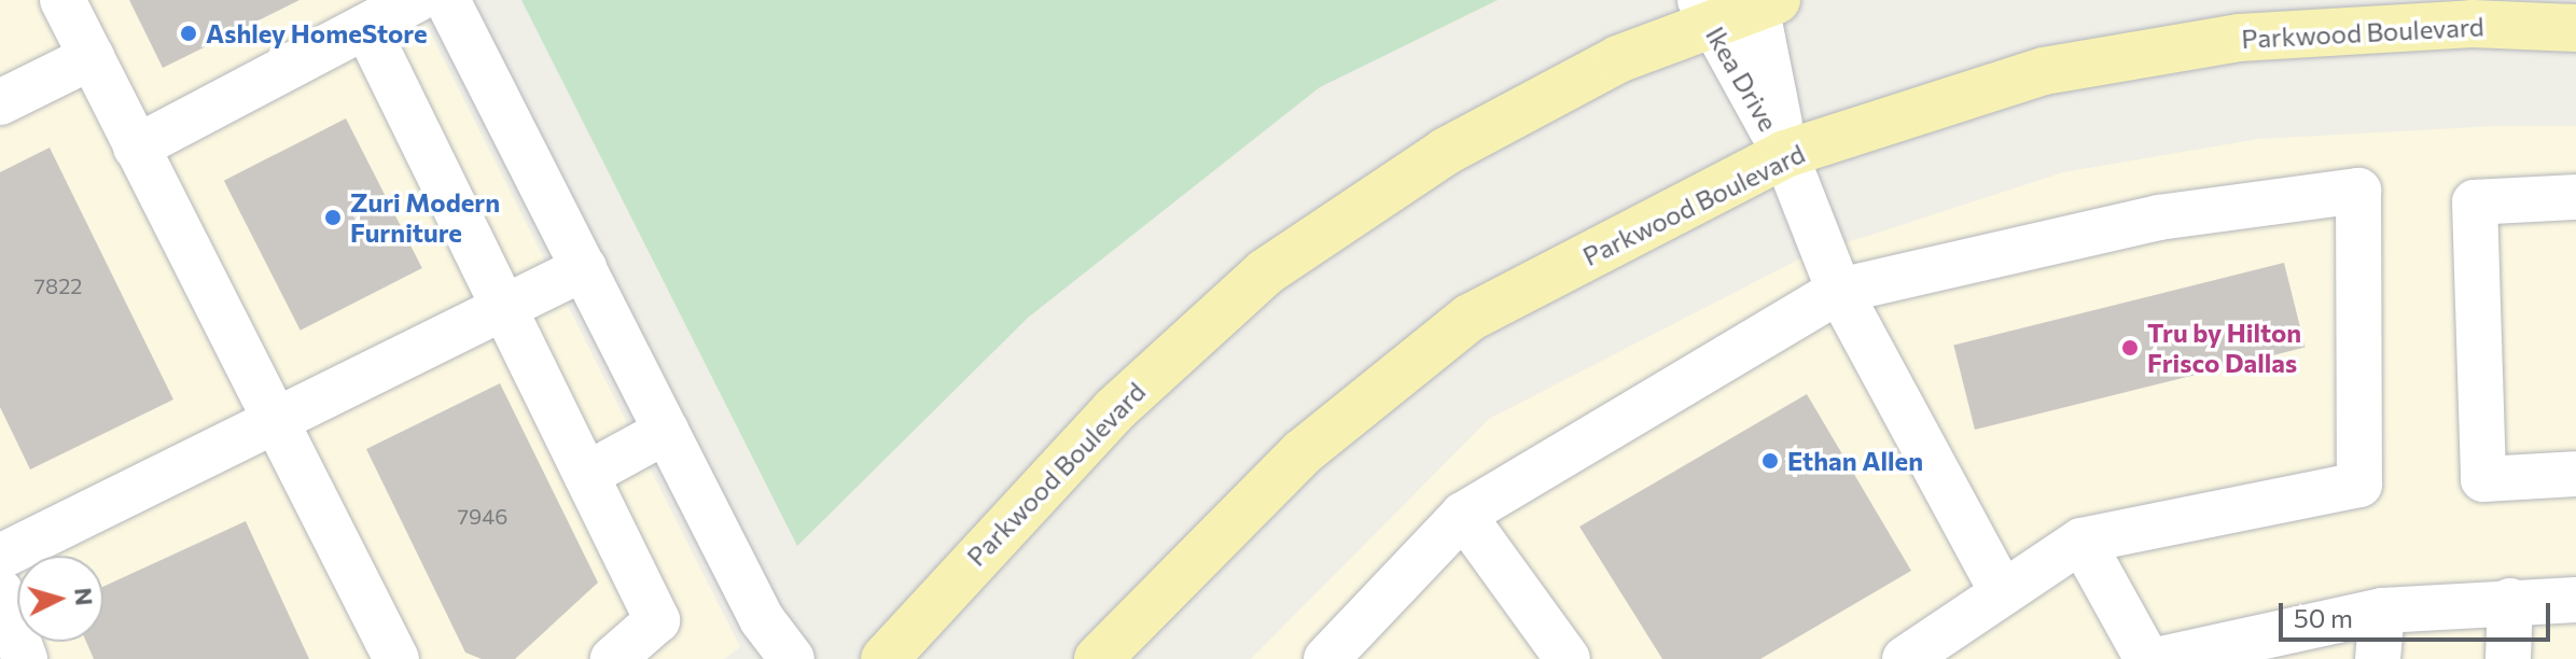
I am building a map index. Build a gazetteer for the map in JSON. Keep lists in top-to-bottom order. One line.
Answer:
{"streets":{"main road":["Parkwood Boulevard"],"street":["Ikea Drive"]},"crossings":[["Parkwood Boulevard","Ikea Drive"]],"places":["Ashley HomeStore","Zuri Modern Furniture","Tru by Hilton Frisco Dallas","Ethan Allen"],"house_numbers":["7822","7946"],"scale_bar":"50 m","north":"right"}
